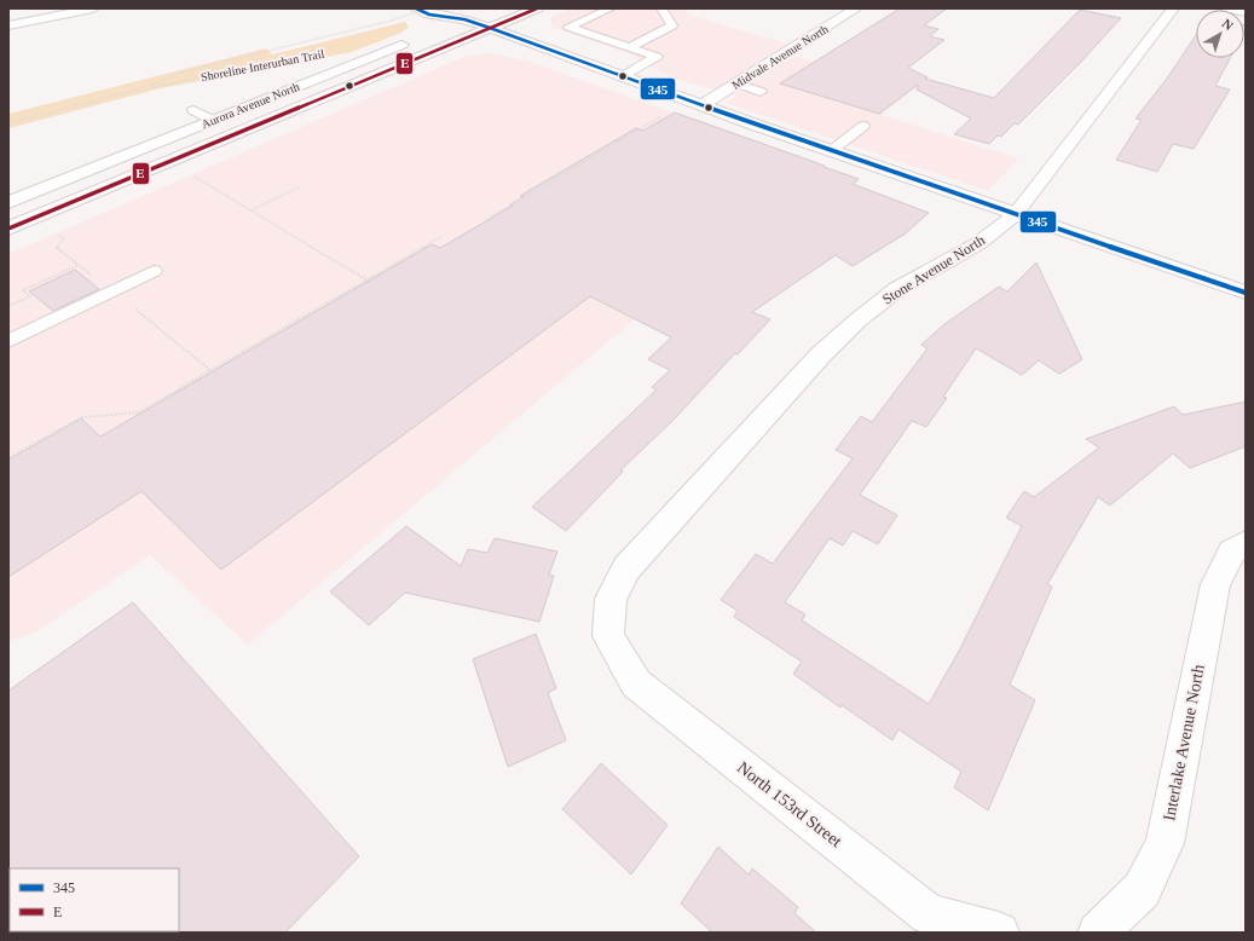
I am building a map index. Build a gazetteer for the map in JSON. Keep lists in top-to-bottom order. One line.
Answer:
{"streets":{"main road":["Midvale Avenue North","Aurora Avenue North","Stone Avenue North","Interlake Avenue North","North 153rd Street"],"path":["Shoreline Interurban Trail"]},"crossings":[["Stone Avenue North","North 153rd Street"]],"lines":["transit line 345","transit line E"],"legend":["345","E"],"north":"top right"}
